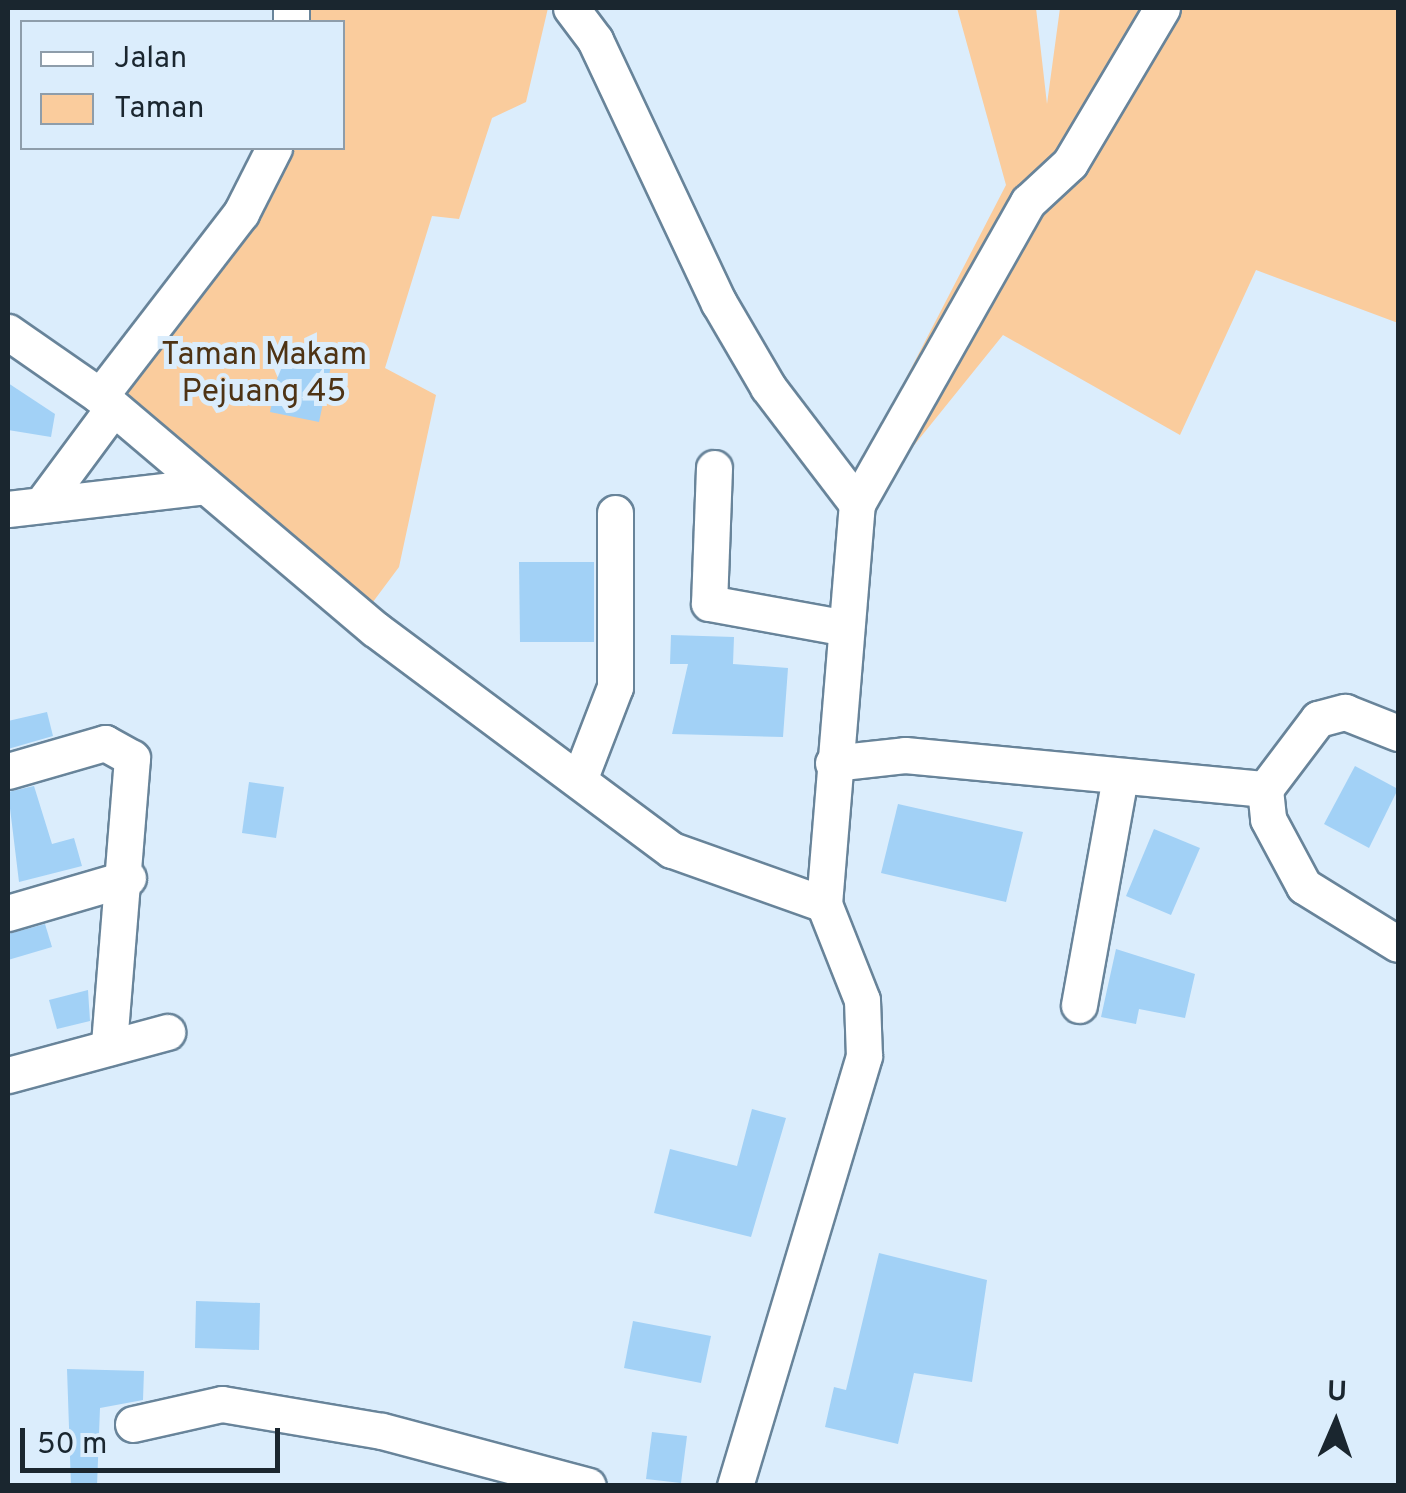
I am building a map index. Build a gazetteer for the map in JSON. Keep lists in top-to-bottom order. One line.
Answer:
{"parks":["Taman Makam Pejuang 45"],"legend":["Jalan","Taman"],"scale_bar":"50 m","north":"top"}
